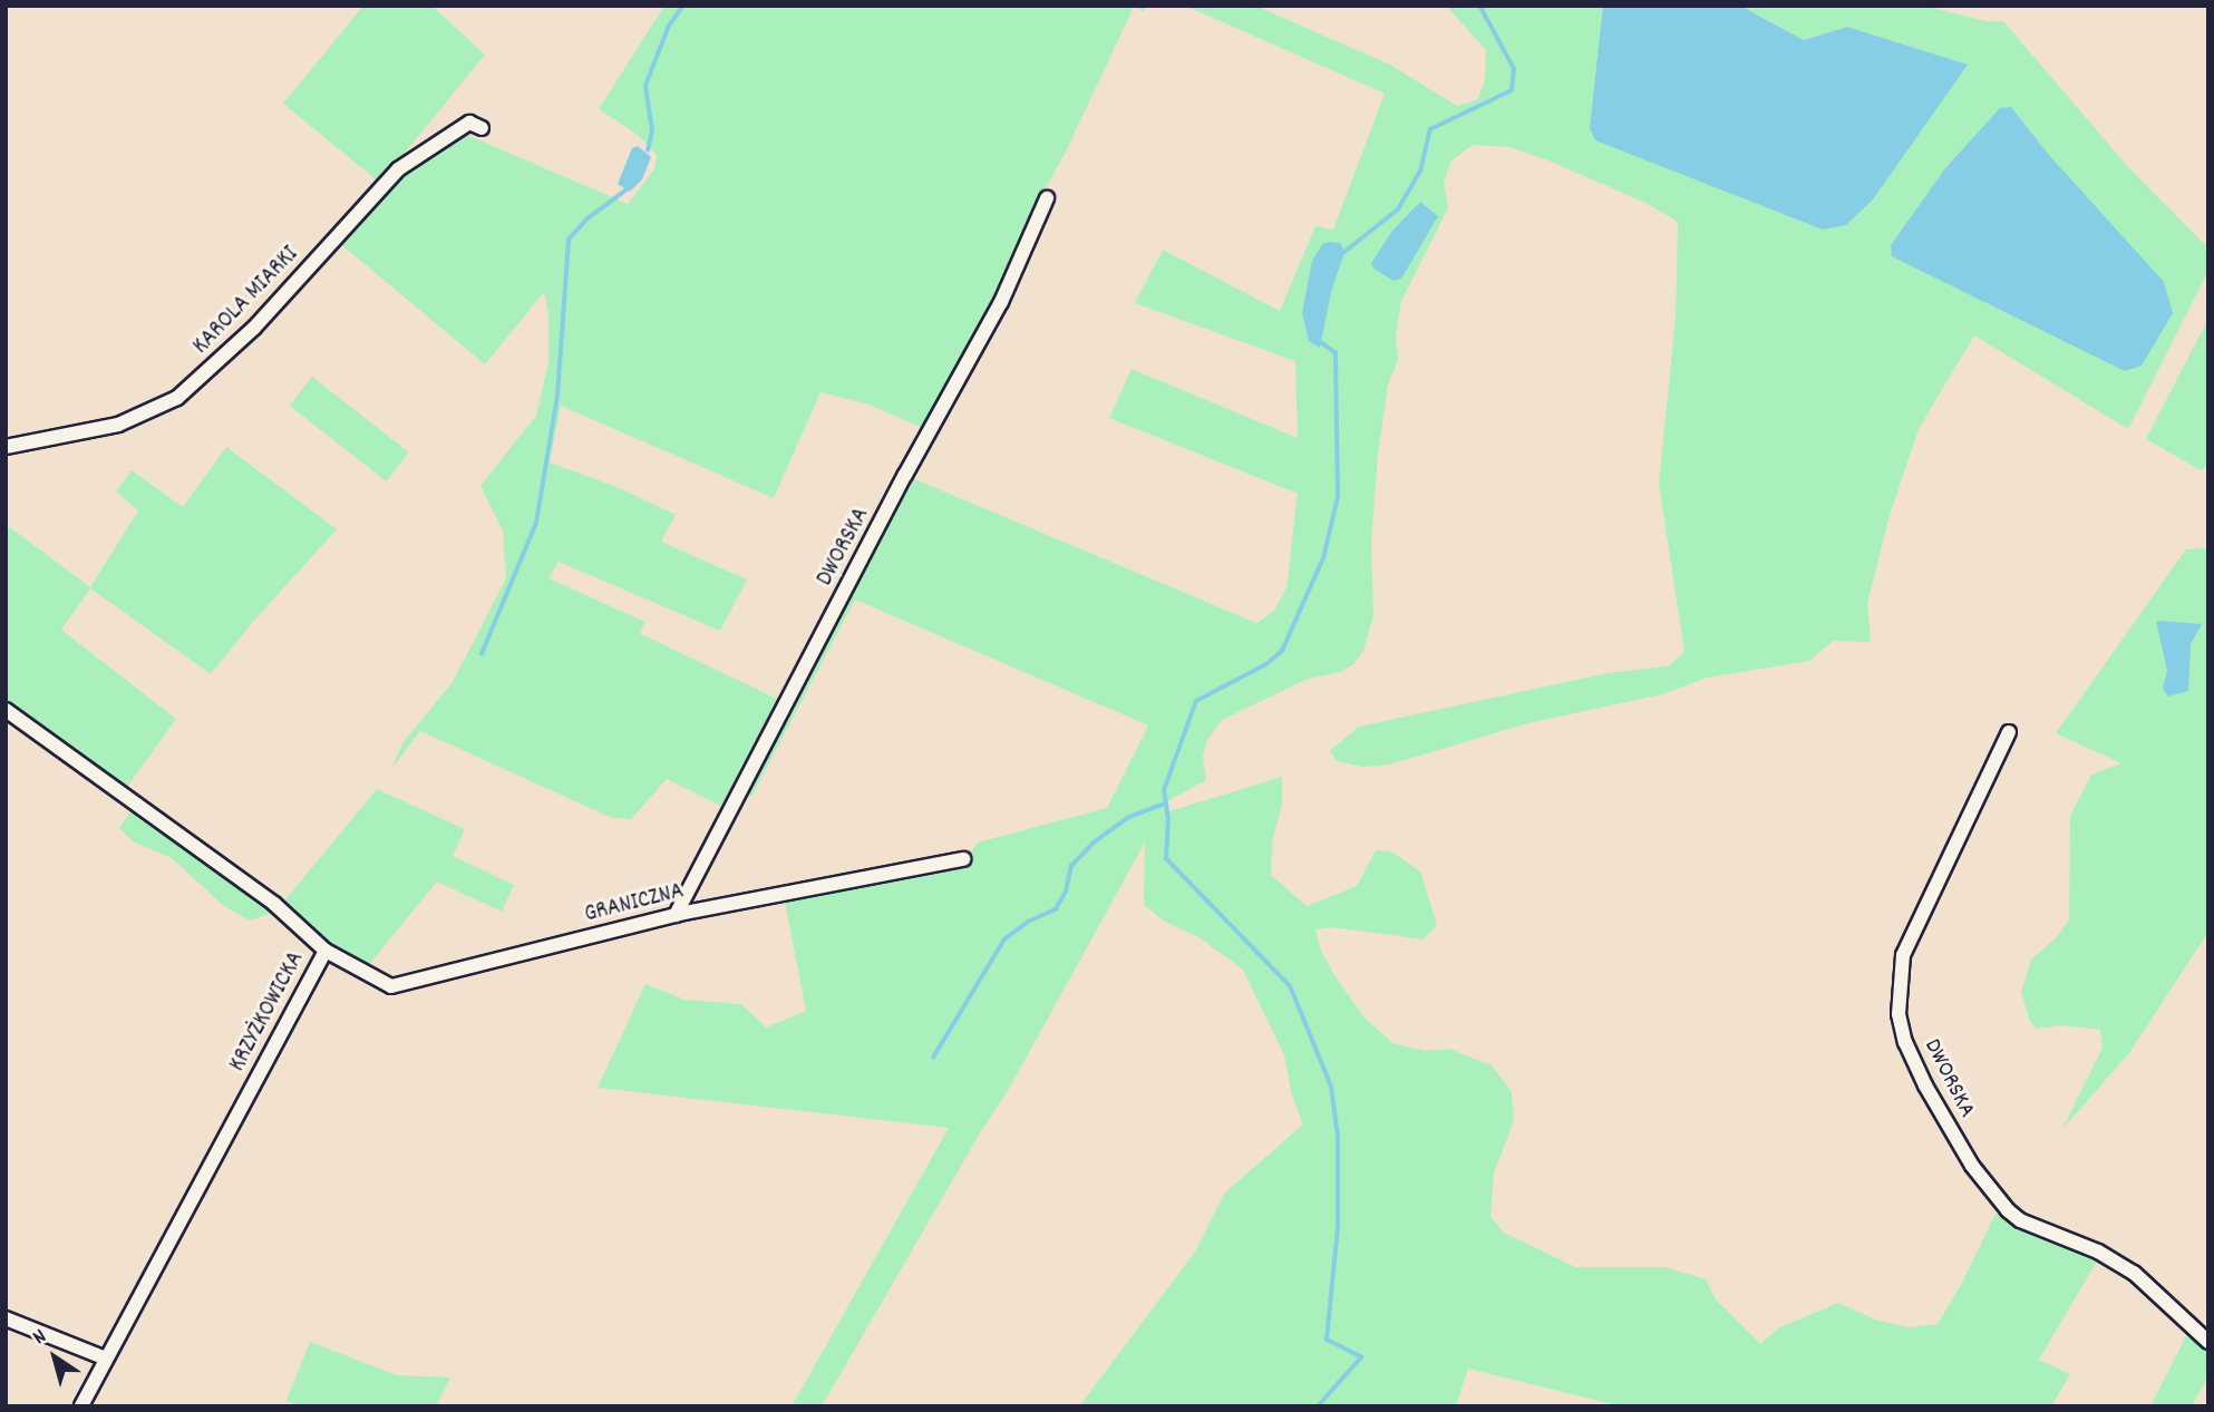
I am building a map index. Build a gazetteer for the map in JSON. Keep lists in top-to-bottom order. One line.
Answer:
{"streets":{"street":["KAROLA MIARKI","DWORSKA","GRANICZNA","KRZYŻKOWICKA"]},"crossings":[["DWORSKA","GRANICZNA"],["GRANICZNA","KRZYŻKOWICKA"]],"north":"top left"}
